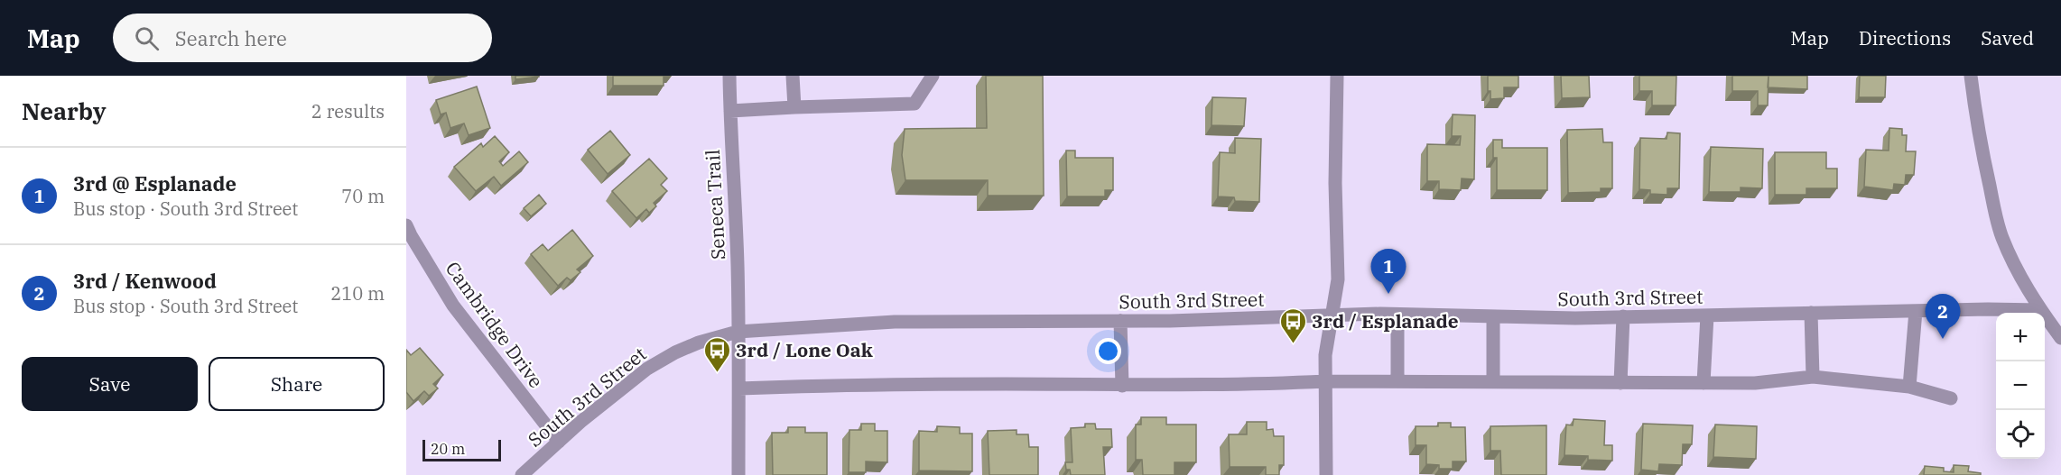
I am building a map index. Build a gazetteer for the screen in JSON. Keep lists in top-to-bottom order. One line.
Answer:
{"streets":{"street":["Seneca Trail","South 3rd Street","Cambridge Drive"]},"crossings":[["Seneca Trail","South 3rd Street"],["South 3rd Street","Cambridge Drive"]],"places":{"bus stop":["3rd / Esplanade","3rd / Lone Oak"]},"scale_bar":"20 m","page":{"header":"Map","search":"Search here","nav":["Map","Directions","Saved"],"heading":["Nearby","2 results"],"list":[{"mark":"1","name":"3rd @ Esplanade","note":"Bus stop · South 3rd Street","value":"70 m"},{"mark":"2","name":"3rd / Kenwood","note":"Bus stop · South 3rd Street","value":"210 m"}],"pins":["1","2"],"map_buttons":["+","−"],"buttons":["Save","Share"],"scale":"20 m"}}
